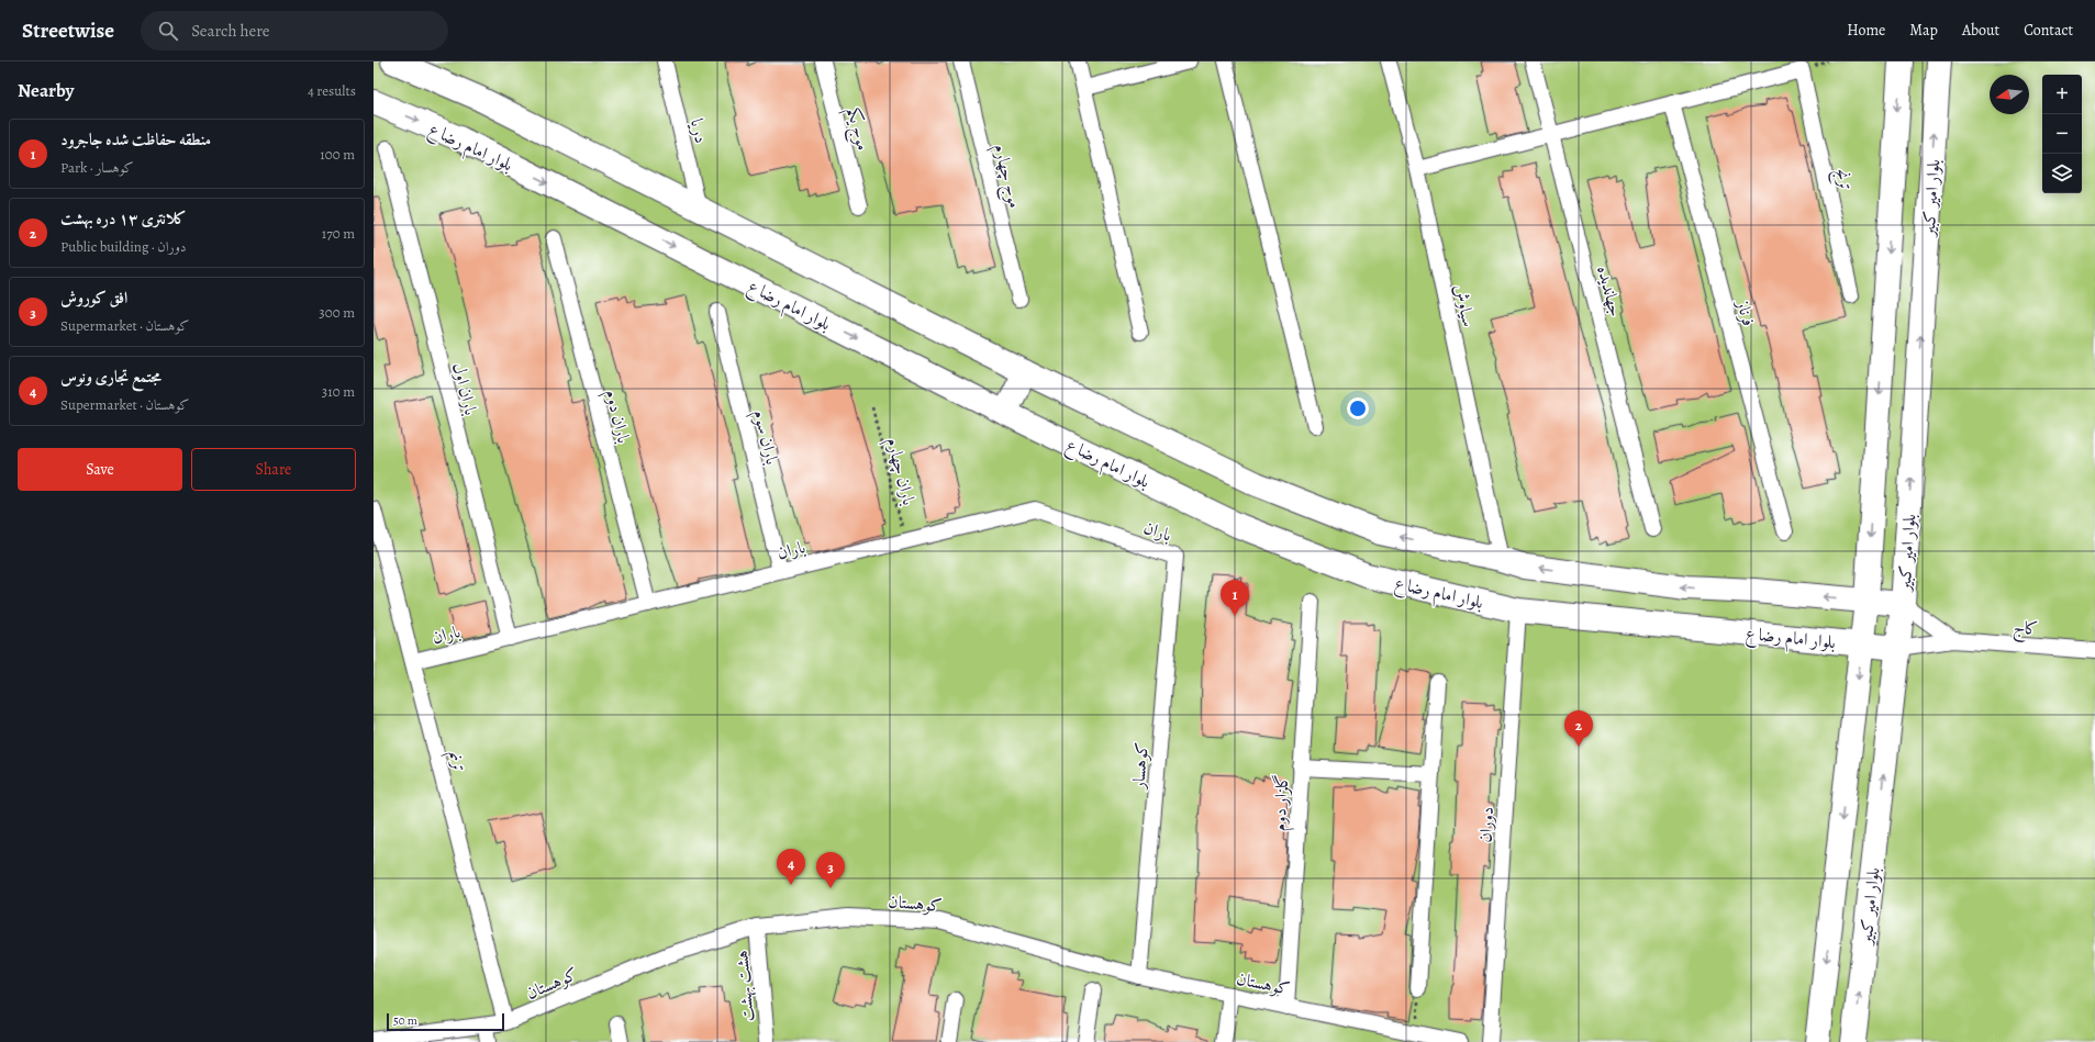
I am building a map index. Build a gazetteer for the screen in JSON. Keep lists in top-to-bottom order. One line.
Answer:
{"streets":{"main road":["بلوار امام رضا ع","بلوار امیر کبیر"],"street":["موج یکم","دریا","موج چهارم","ترنج","جهاندیده","سیاوش","فرناز","باران اول","باران دوم","باران سوم","باران","کاج","ترنم","کوهسار","گلزار دوم","دوران","کوهستان","هشت بهشت"],"path":["باران چهارم"]},"crossings":[["بلوار امام رضا ع","بلوار امیر کبیر"],["بلوار امام رضا ع","کاج"],["بلوار امام رضا ع","دوران"],["ترنج","فرناز"],["بلوار امیر کبیر","کاج"],["باران اول","باران"],["باران دوم","باران"],["باران سوم","باران"],["باران چهارم","باران"],["باران","ترنم"],["باران","کوهسار"],["ترنم","کوهستان"],["کوهسار","کوهستان"],["گلزار دوم","کوهستان"],["کوهستان","هشت بهشت"]],"scale_bar":"50 m","north":"left","page":{"header":"Streetwise","search":"Search here","nav":["Home","Map","About","Contact"],"heading":["Nearby","4 results"],"map_buttons":["+","−"],"list":[{"mark":"1","name":"منطقه حفاظت شده جاجرود","note":"Park · کوهسار","value":"100 m"},{"mark":"2","name":"کلانتری ۱۳ دره بهشت","note":"Public building · دوران","value":"170 m"},{"mark":"3","name":"افق کوروش","note":"Supermarket · کوهستان","value":"300 m"},{"mark":"4","name":"مجتمع تجاری ونوس","note":"Supermarket · کوهستان","value":"310 m"}],"buttons":["Save","Share"],"pins":["1","2","4","3"],"scale":"50 m"}}
